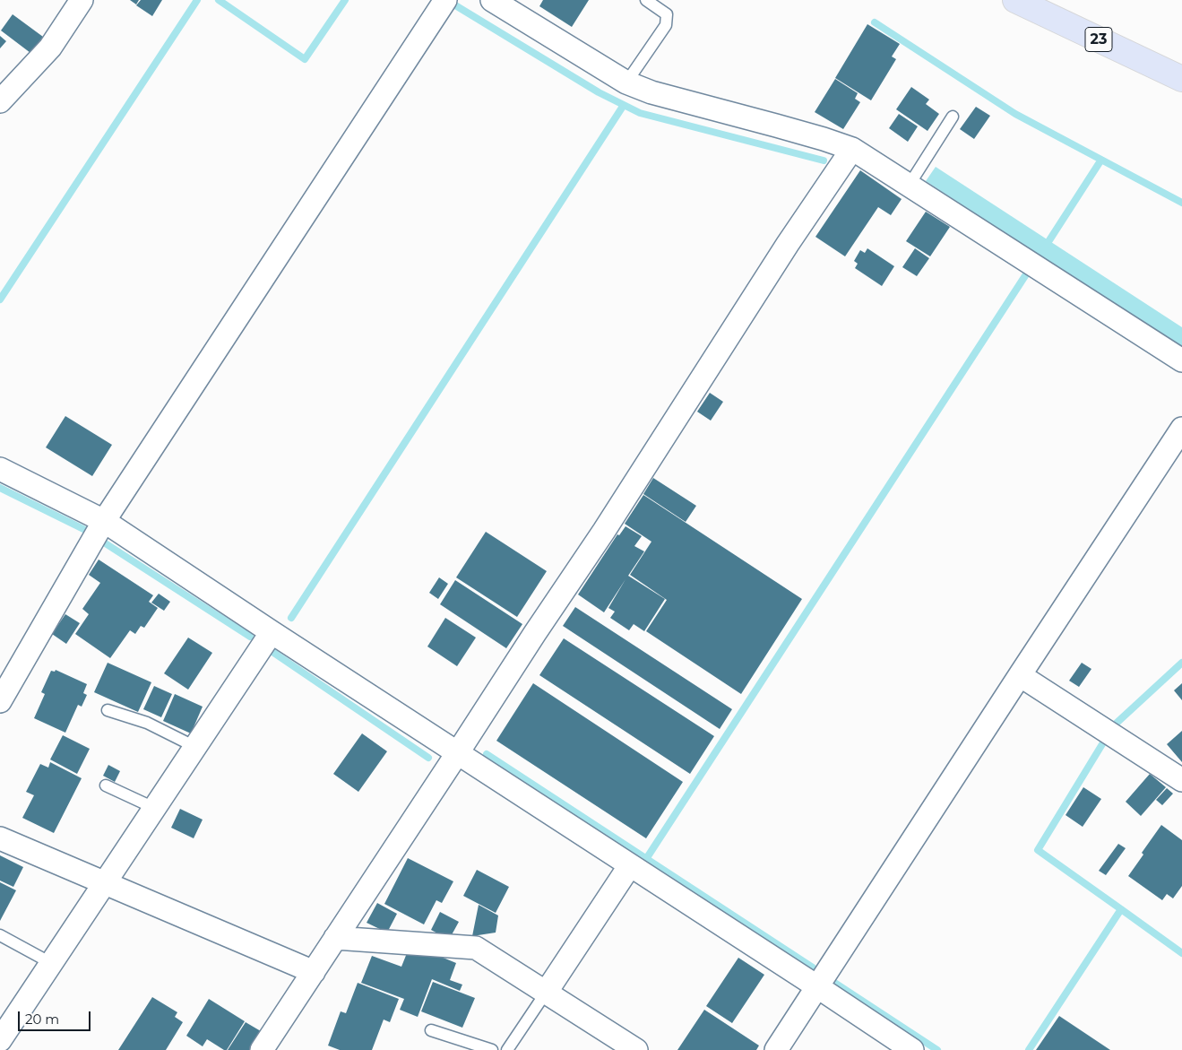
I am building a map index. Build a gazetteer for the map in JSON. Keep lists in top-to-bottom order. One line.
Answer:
{"streets":{"main road":["23"]},"scale_bar":"20 m"}
